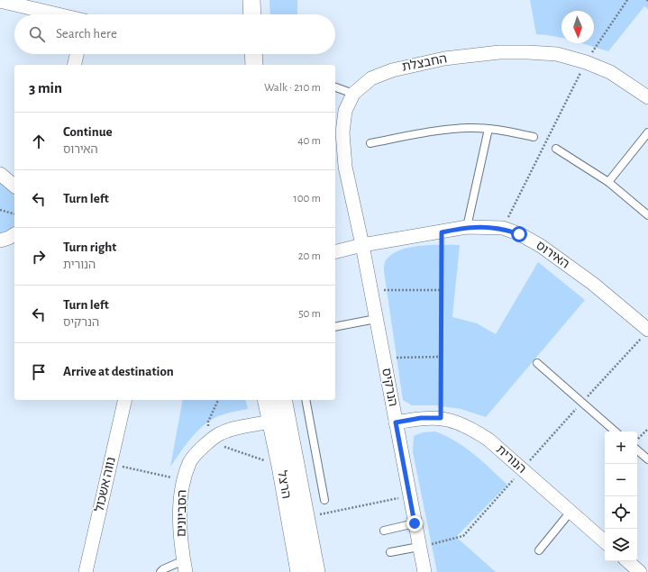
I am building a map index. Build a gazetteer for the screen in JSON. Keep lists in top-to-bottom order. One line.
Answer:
{"streets":{"street":["החבצלת","האירוס","הנרקיס","הנורית","נווה אשכול","הרצל","הסביונים"]},"crossings":[["החבצלת","האירוס"],["החבצלת","הנרקיס"],["האירוס","הנרקיס"],["הנרקיס","הנורית"],["הרצל","הסביונים"]],"north":"bottom","page":{"search":"Search here","heading":["3 min","Walk · 210 m"],"list":[["Continue","האירוס","40 m"],["Turn left","100 m"],["Turn right","הנורית","20 m"],["Turn left","הנרקיס","50 m"],"Arrive at destination"],"map_buttons":["+","−"]}}
